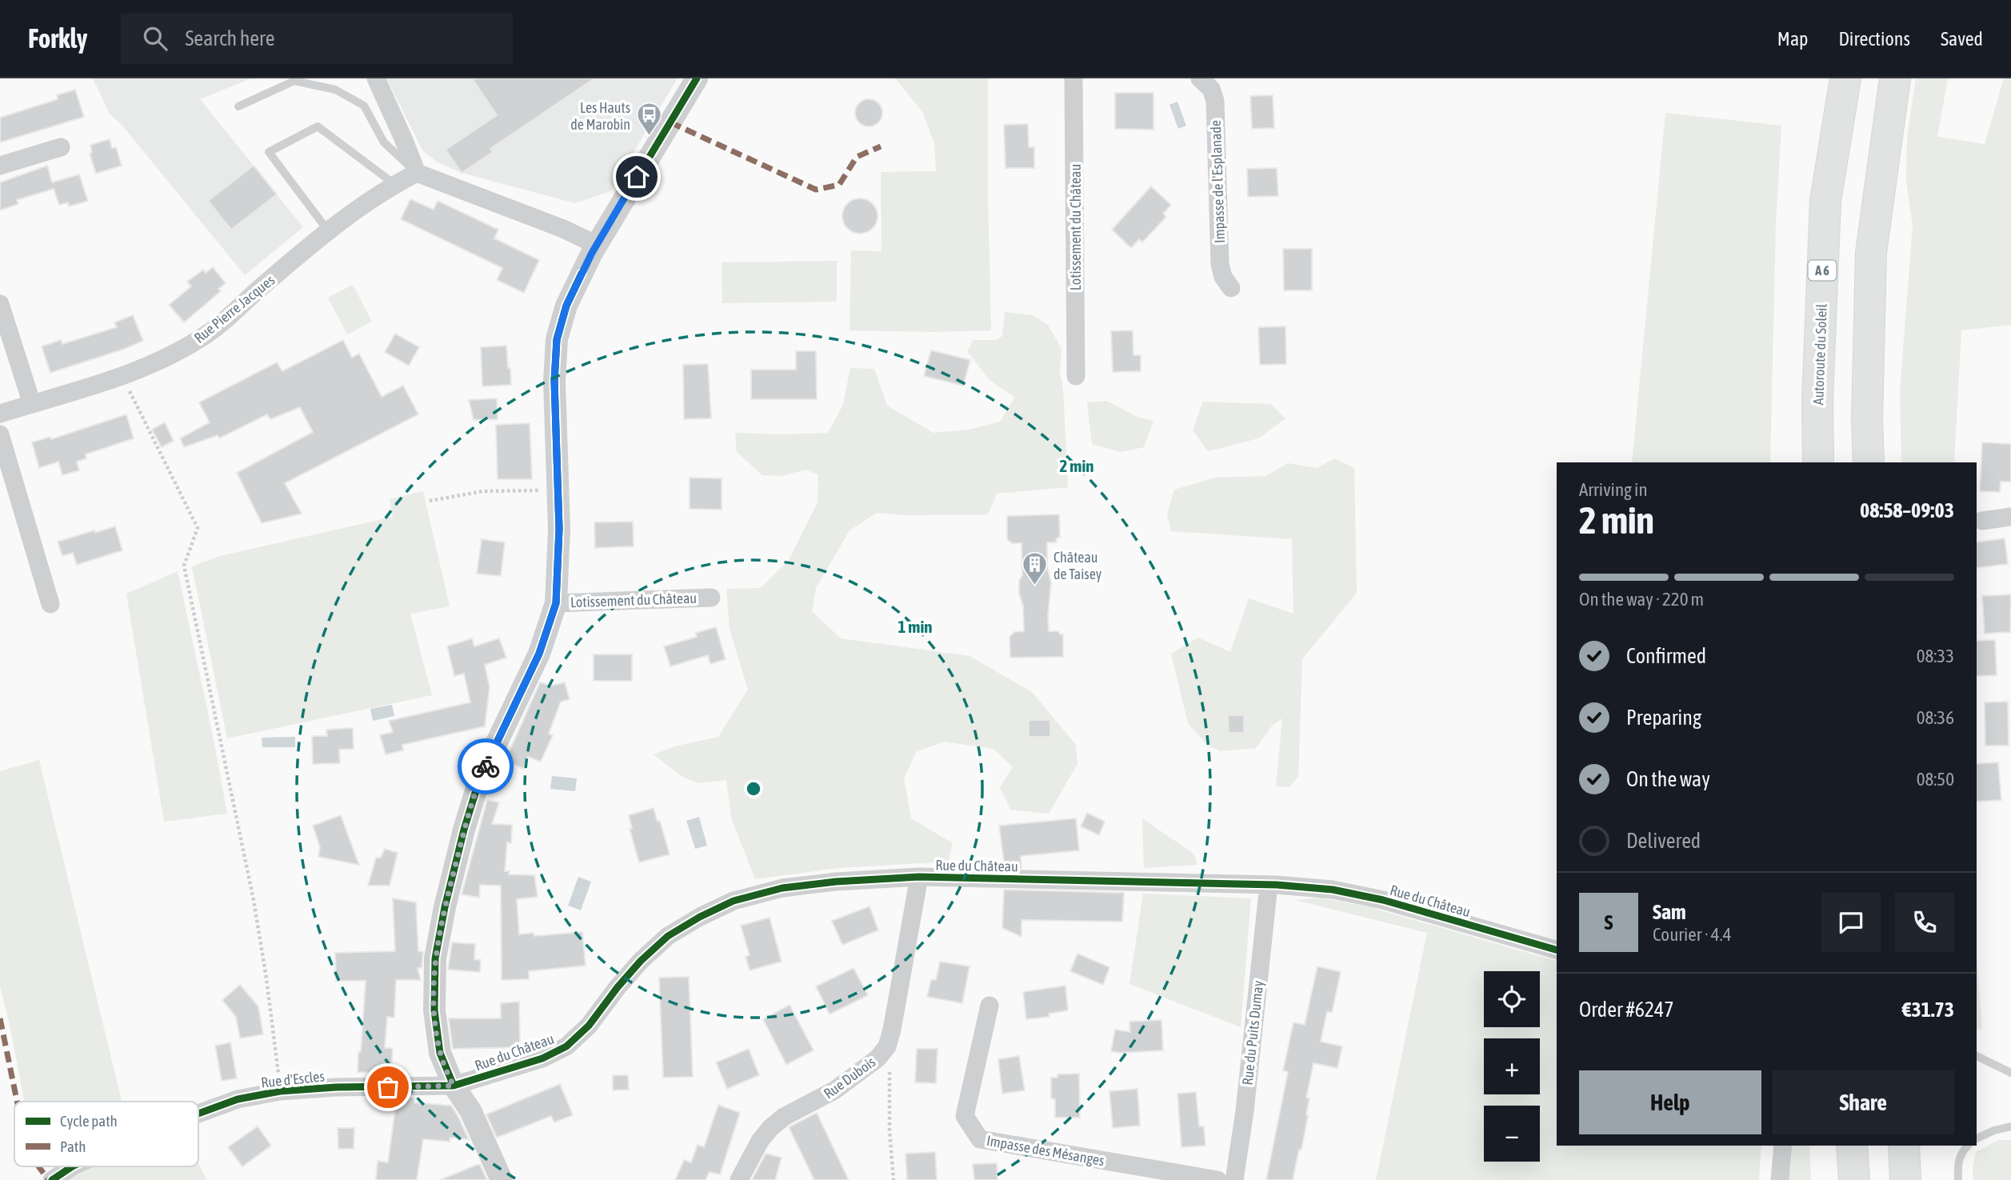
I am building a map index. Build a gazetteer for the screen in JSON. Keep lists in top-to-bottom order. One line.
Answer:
{"streets":{"highway":["A 6","Autoroute du Soleil"],"street":["Impasse de l'Esplanade","Lotissement du Château","Rue Pierre Jacques","Rue du Château","Rue du Puits Dumay","Rue Dubois","Rue d'Escles","Impasse des Mésanges"]},"crossings":[["Rue du Château","Rue du Puits Dumay"],["Rue du Château","Rue Dubois"],["Rue du Château","Rue d'Escles"]],"places":{"bus stop":["Les Hauts de Marobin"],"building":["Château de Taisey"]},"legend":["Cycle path","Path"],"page":{"header":"Forkly","search":"Search here","nav":["Map","Directions","Saved"],"heading":["2 min","Arriving in","08:58–09:03"],"panel":["Sam","Courier · 4.4","Order #6247","€31.73"],"bar":"On the way · 220 m","list":[["Confirmed","08:33"],["Preparing","08:36"],["On the way","08:50"],"Delivered"],"round":"S","map_buttons":["+","−"],"buttons":["Help","Share"]},"rings":["2 min","1 min"]}
